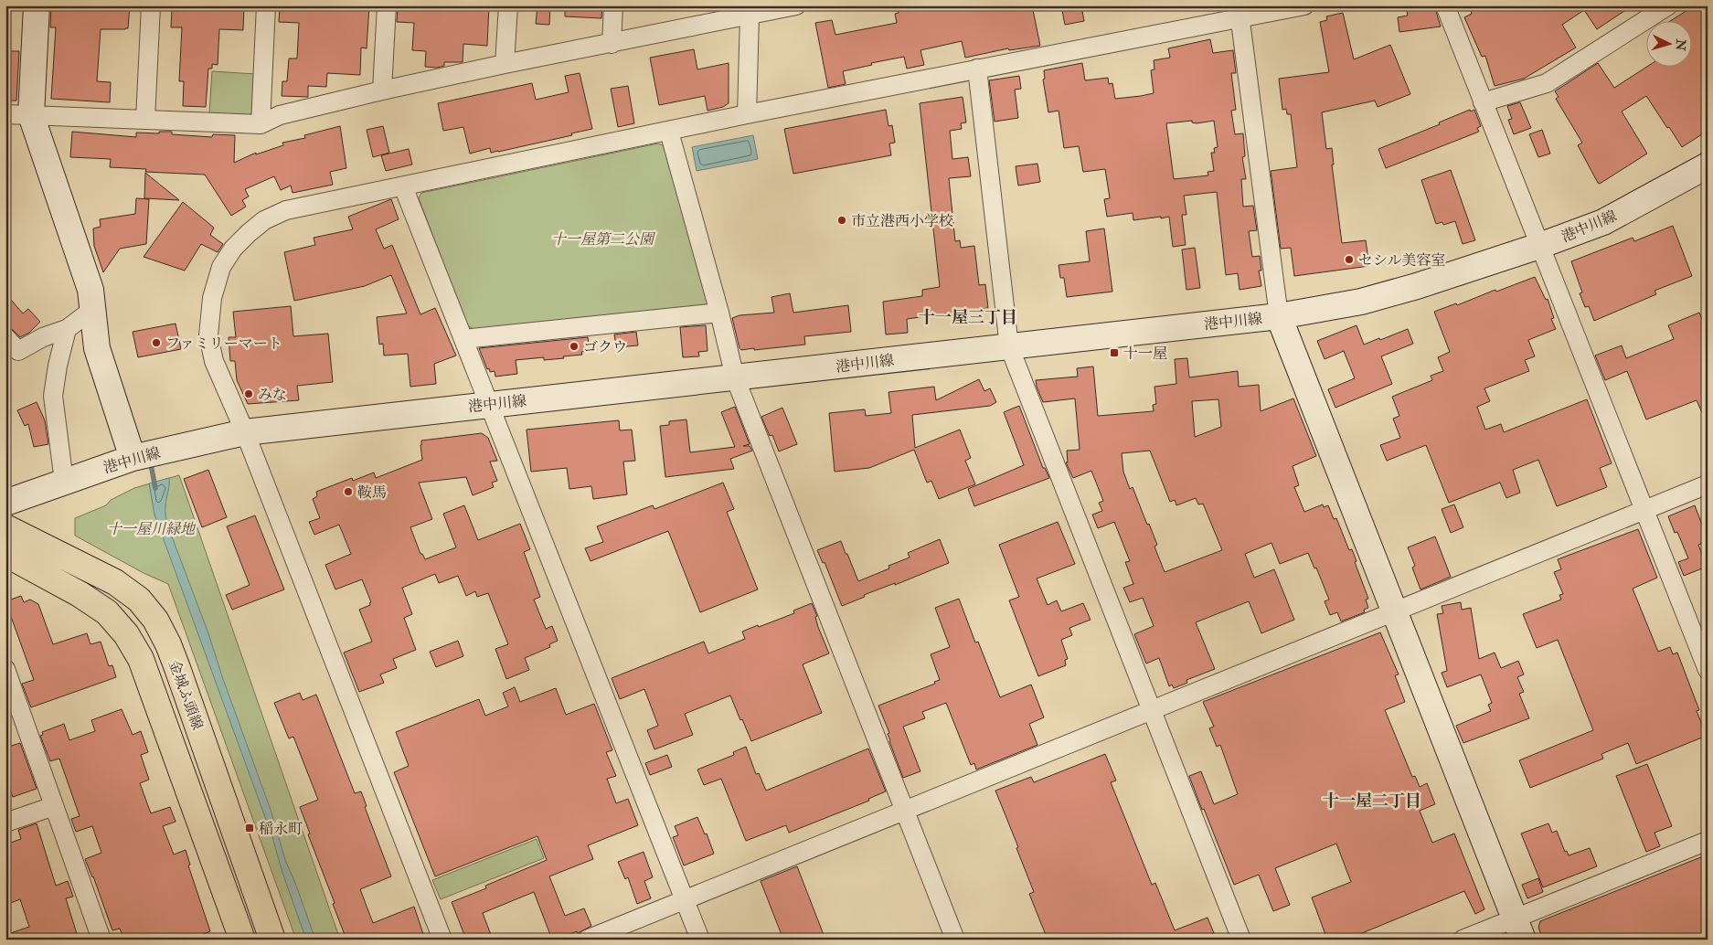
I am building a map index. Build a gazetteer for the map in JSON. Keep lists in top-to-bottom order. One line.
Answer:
{"streets":{"main road":["港中川線","金城ふ頭線"]},"districts":["十一屋三丁目","十一屋二丁目"],"parks":["十一屋第二公園","十一屋川緑地"],"places":{"other":["市立港西小学校","セシル美容室","ファミリーマート","ゴクウ","みな","鞍馬"],"transit":["十一屋","稲永町"]},"north":"right"}
